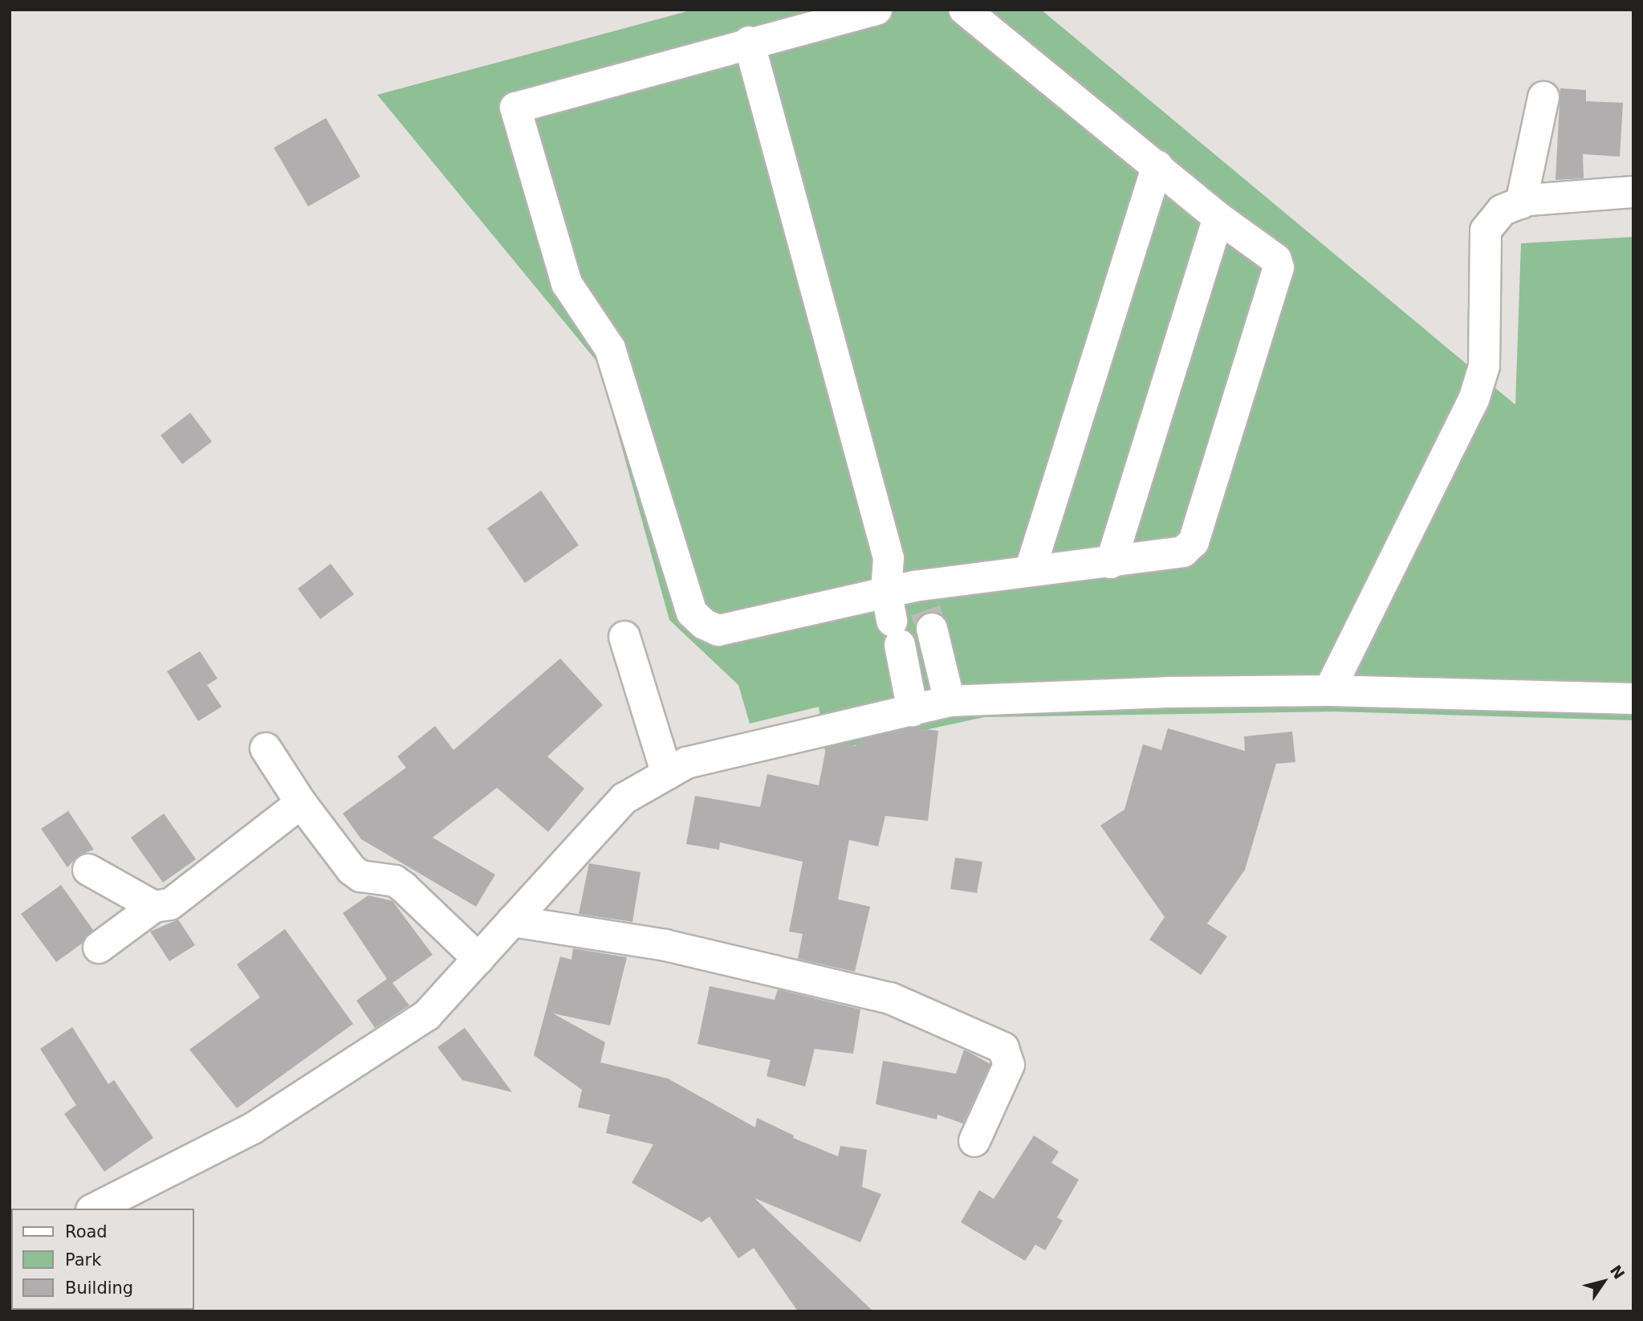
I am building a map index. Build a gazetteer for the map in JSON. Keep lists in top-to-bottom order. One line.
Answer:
{"legend":["Road","Park","Building"],"north":"top right"}
